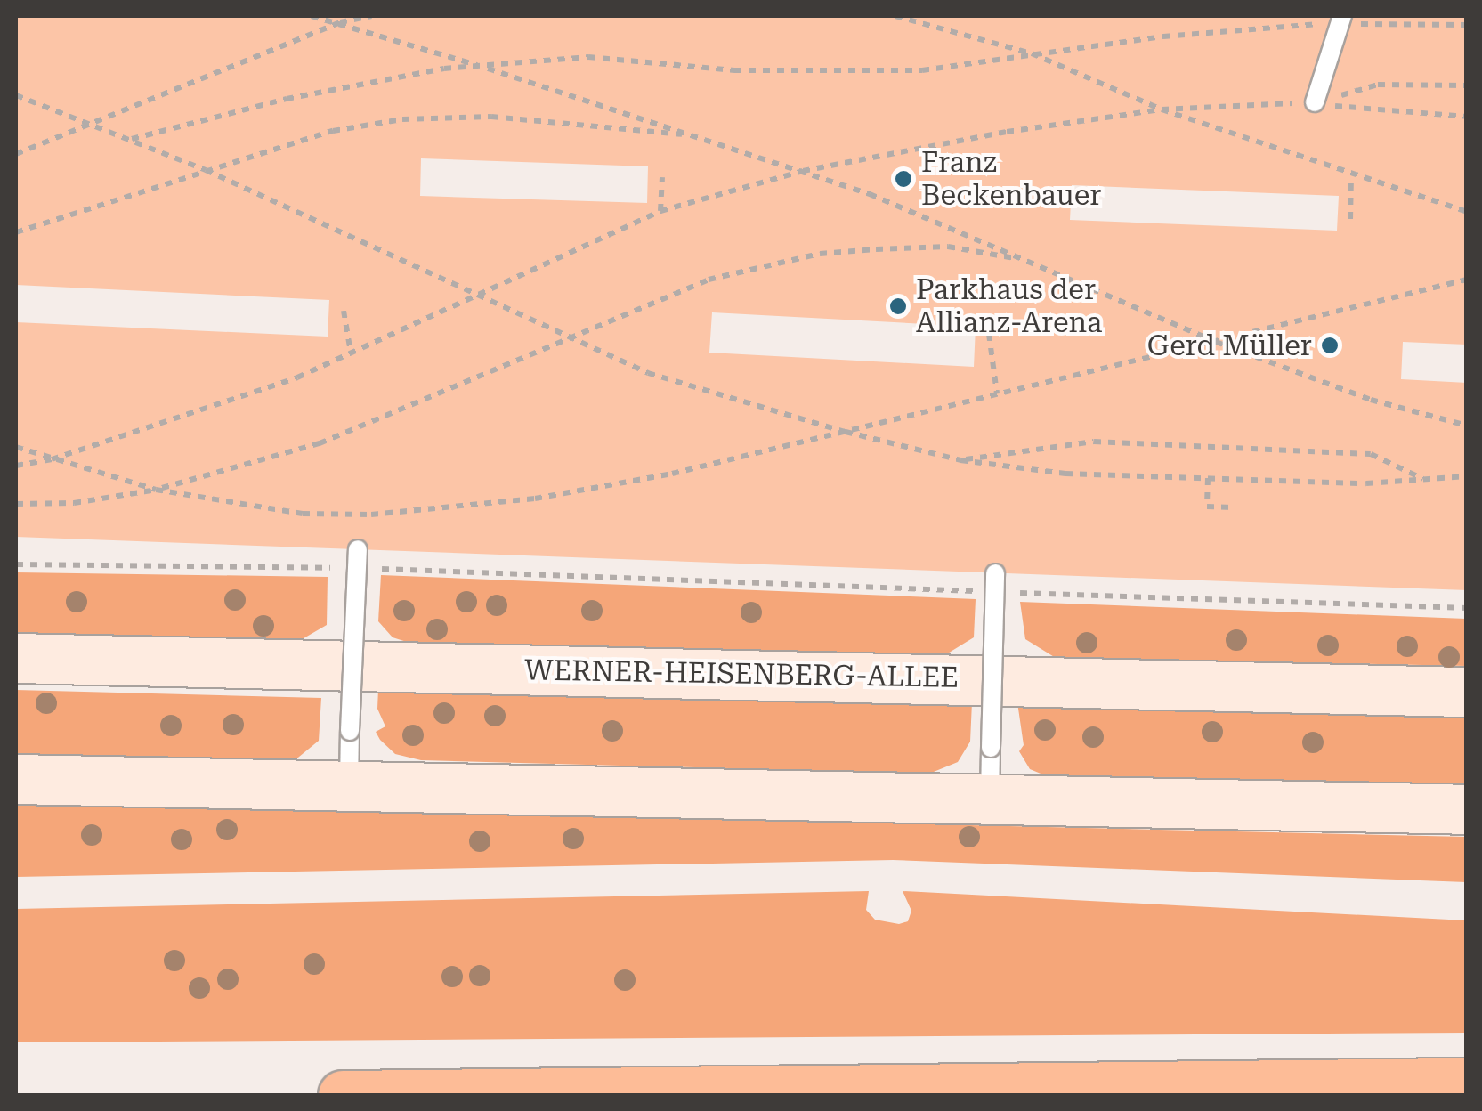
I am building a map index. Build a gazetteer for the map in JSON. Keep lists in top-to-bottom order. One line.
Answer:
{"streets":{"street":["WERNER-HEISENBERG-ALLEE"]},"places":["Franz Beckenbauer","Parkhaus der Allianz-Arena","Gerd Müller"]}
